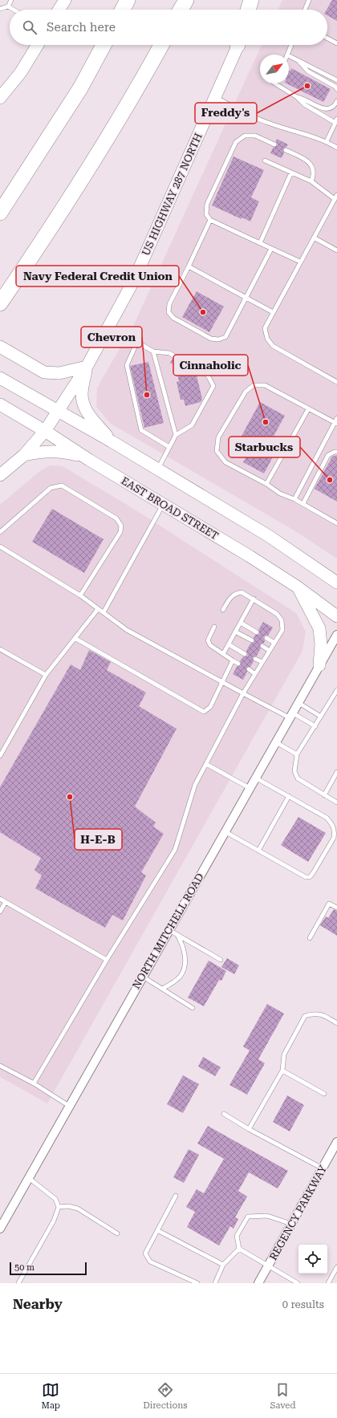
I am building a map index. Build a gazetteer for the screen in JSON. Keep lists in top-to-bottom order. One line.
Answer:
{"streets":{"main road":["US HIGHWAY 287 NORTH","EAST BROAD STREET"],"street":["NORTH MITCHELL ROAD","REGENCY PARKWAY"]},"crossings":[["US HIGHWAY 287 NORTH","EAST BROAD STREET"]],"places":["Freddy's","Navy Federal Credit Union","Chevron","Cinnaholic","Starbucks","H-E-B"],"scale_bar":"50 m","north":"top right","page":{"search":"Search here","scale":"50 m","heading":["Nearby","0 results"],"nav":["Map","Directions","Saved"]}}
